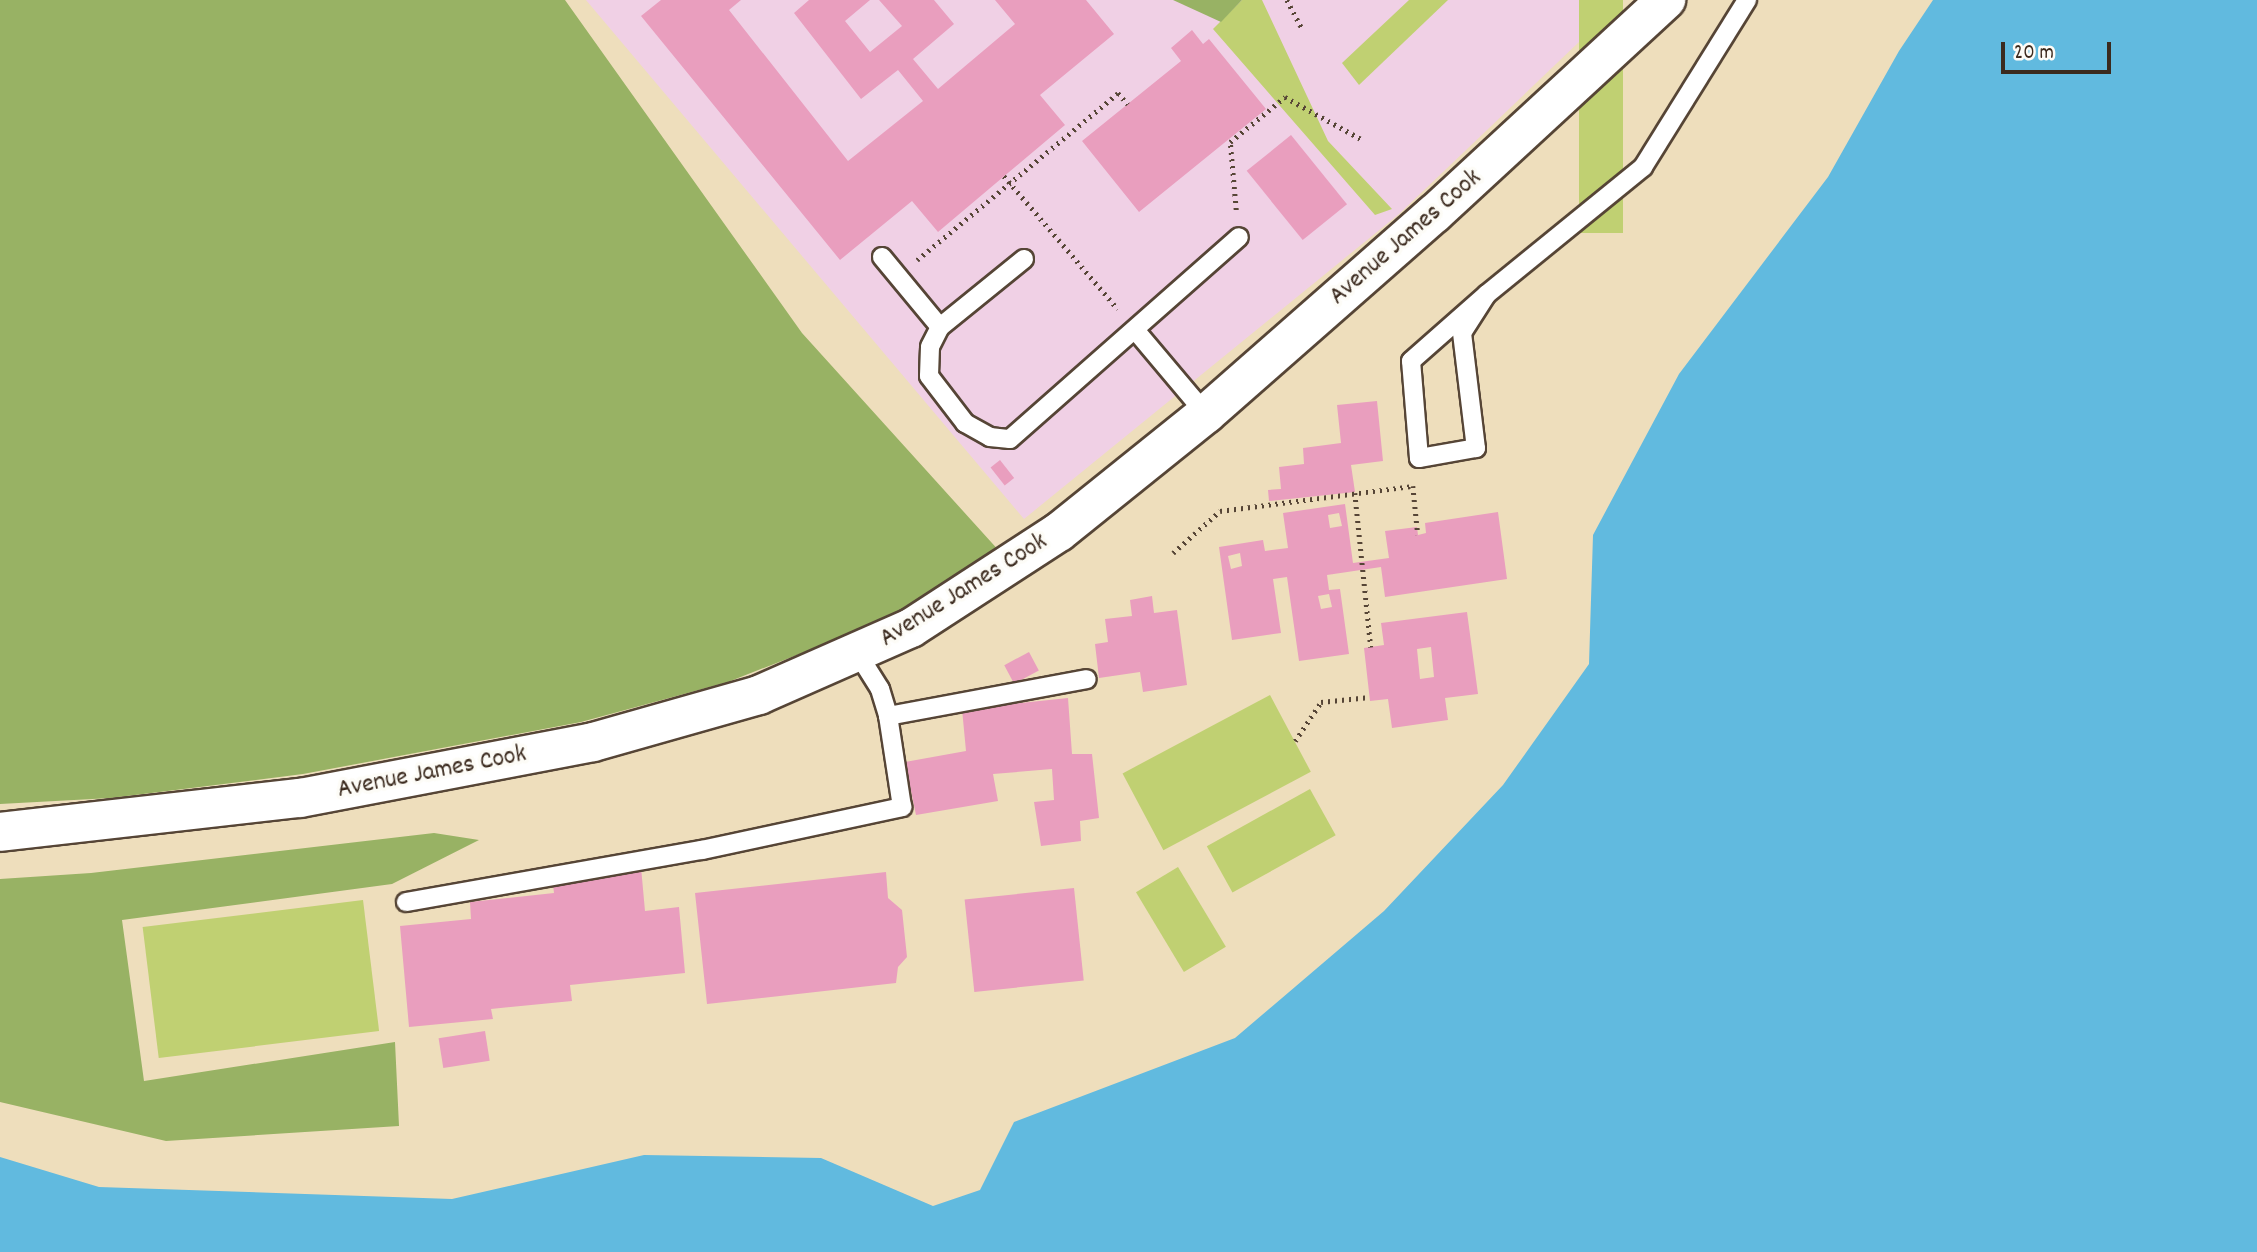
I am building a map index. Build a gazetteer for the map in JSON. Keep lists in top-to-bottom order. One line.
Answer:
{"streets":{"main road":["Avenue James Cook"]},"scale_bar":"20 m"}
